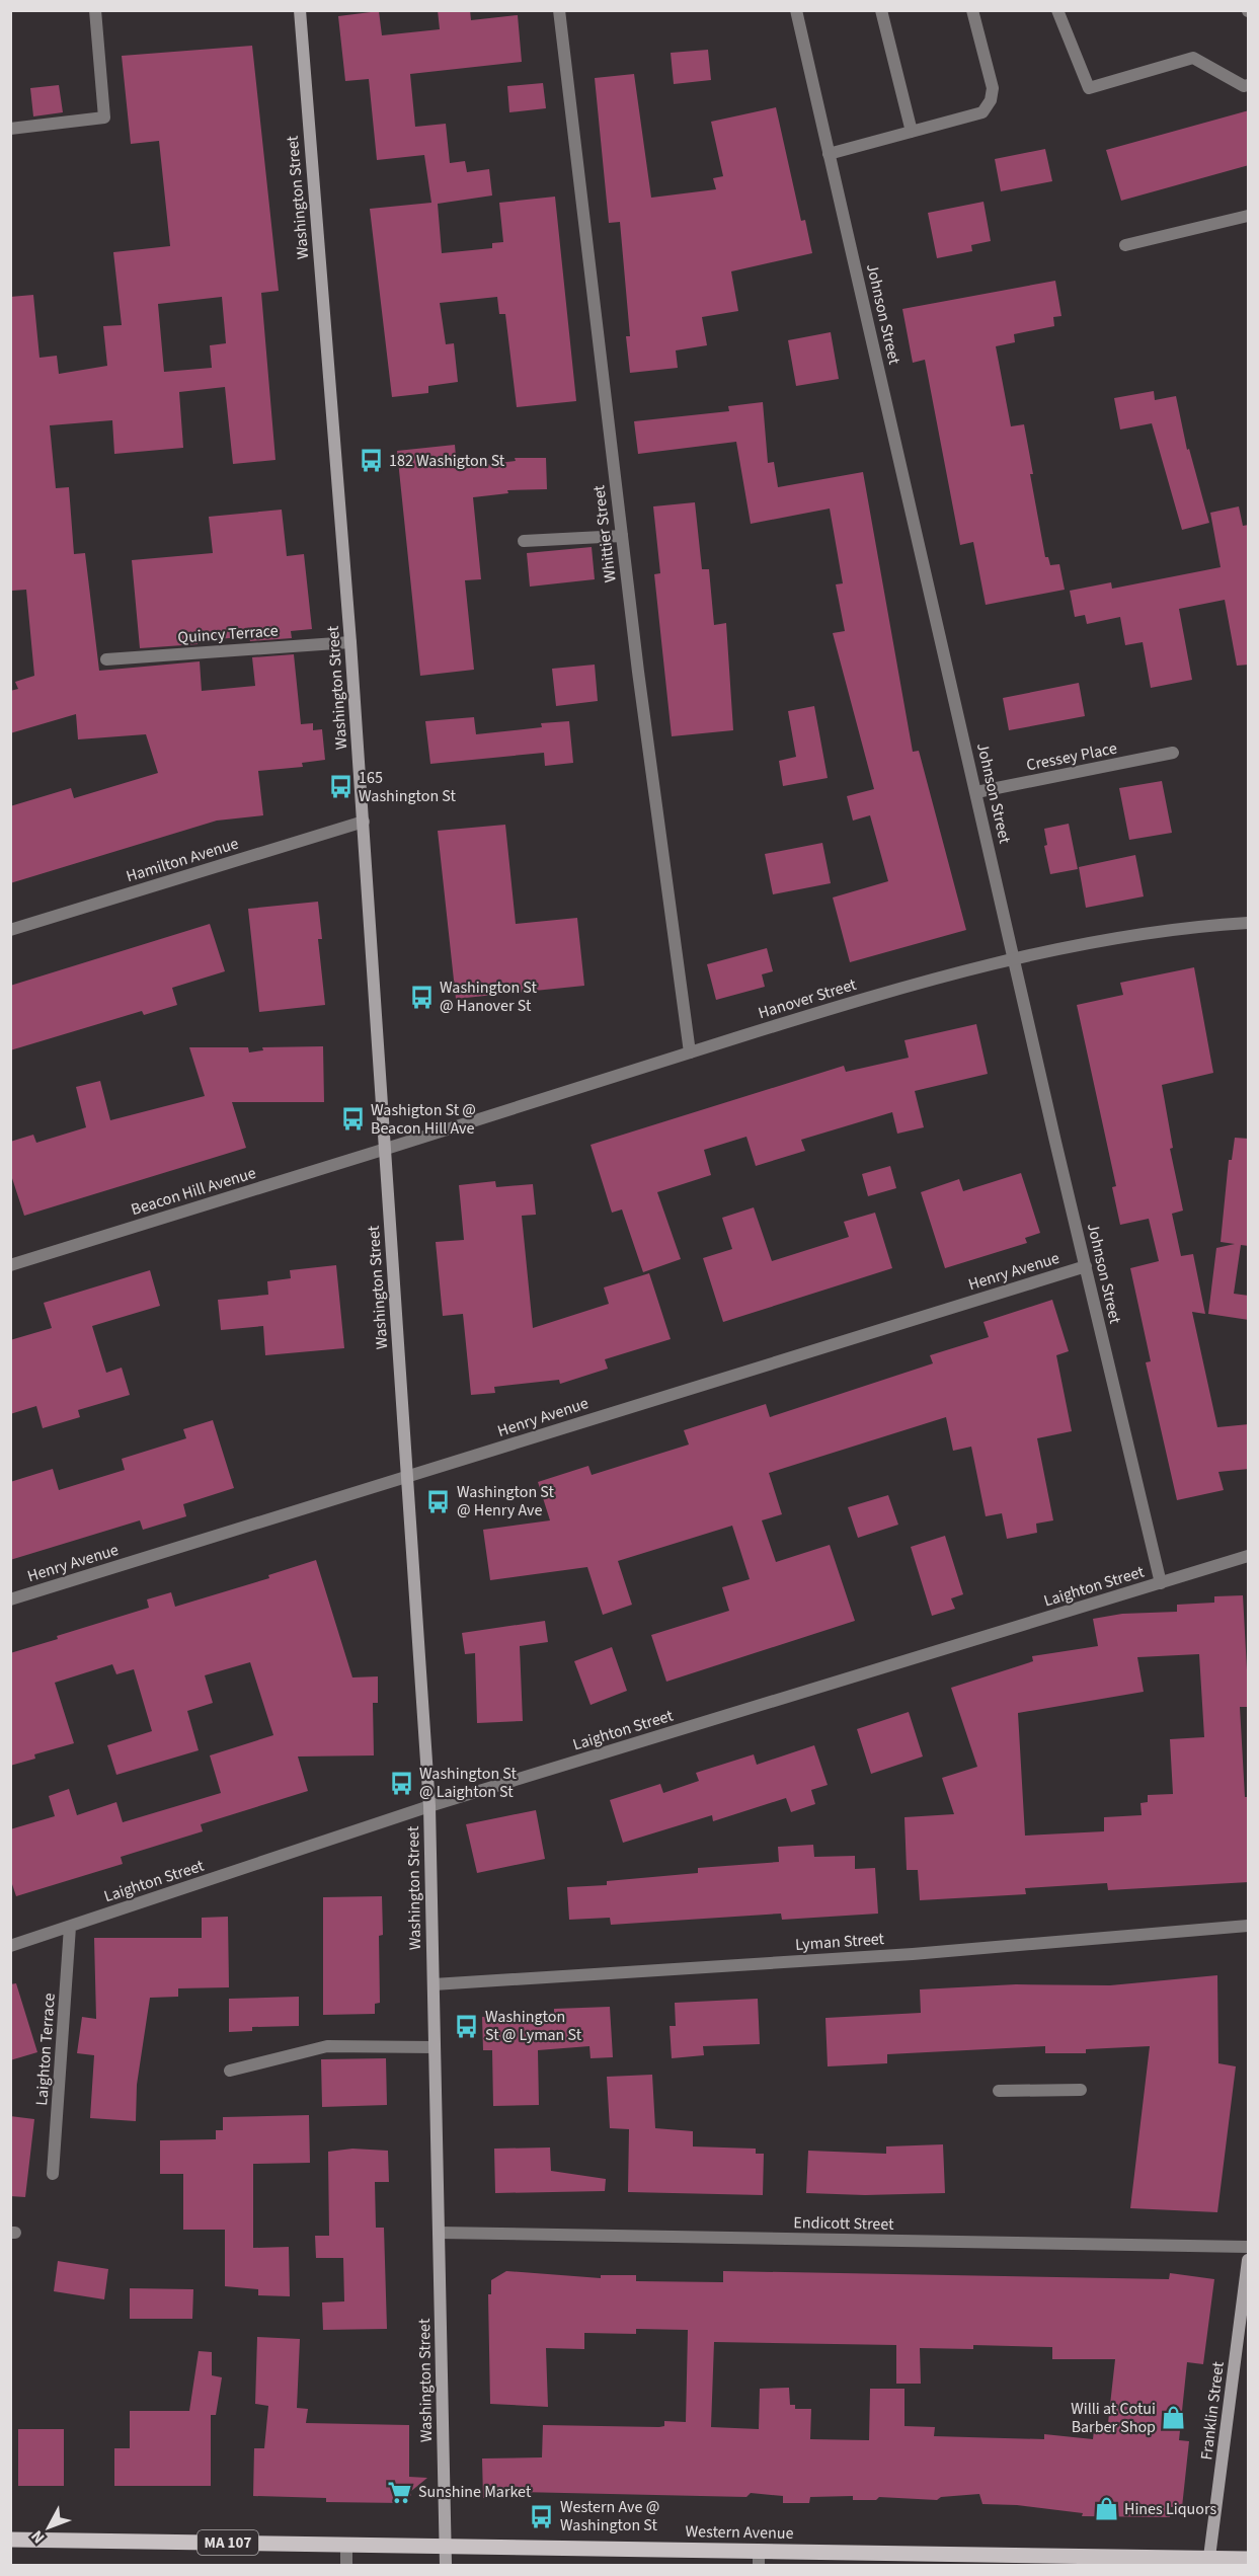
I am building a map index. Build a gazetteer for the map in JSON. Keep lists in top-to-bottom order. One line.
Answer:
{"streets":{"main road":["Washington Street","Franklin Street","Western Avenue","MA 107"],"street":["Johnson Street","Whittier Street","Quincy Terrace","Cressey Place","Hamilton Avenue","Hanover Street","Beacon Hill Avenue","Henry Avenue","Laighton Street","Lyman Street","Laighton Terrace","Endicott Street"]},"crossings":[["Washington Street","Quincy Terrace"],["Washington Street","Hamilton Avenue"],["Washington Street","Hanover Street"],["Washington Street","Beacon Hill Avenue"],["Washington Street","Henry Avenue"],["Washington Street","Laighton Street"],["Washington Street","Lyman Street"],["Washington Street","Endicott Street"],["Washington Street","Western Avenue"],["Johnson Street","Cressey Place"],["Johnson Street","Hanover Street"],["Johnson Street","Henry Avenue"],["Johnson Street","Laighton Street"],["Whittier Street","Hanover Street"],["Hanover Street","Beacon Hill Avenue"],["Laighton Street","Laighton Terrace"],["Franklin Street","Western Avenue"]],"places":{"bus stop":["182 Washigton St","165 Washington St","Washington St @ Hanover St","Washigton St @ Beacon Hill Ave","Washington St @ Henry Ave","Washington St @ Laighton St","Washington St @ Lyman St","Western Ave @ Washington St"],"shop":["Willi at Cotui Barber Shop","Hines Liquors"],"supermarket":["Sunshine Market"]},"north":"bottom left"}
